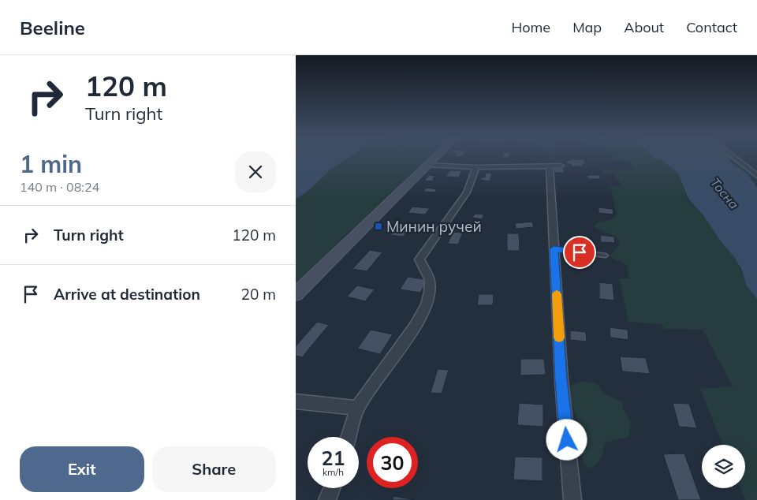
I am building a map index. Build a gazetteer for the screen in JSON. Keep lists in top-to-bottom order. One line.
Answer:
{"water":["Тосна"],"places":{"transit":["Минин ручей"]},"page":{"header":"Beeline","nav":["Home","Map","About","Contact"],"turn":["120 m","Turn right"],"heading":["1 min","140 m · 08:24"],"list":[{"name":"Turn right","value":"120 m"},{"name":"Arrive at destination","value":"20 m"}],"speed":"21 km/h","limit":"30","buttons":["Exit","Share"]}}
